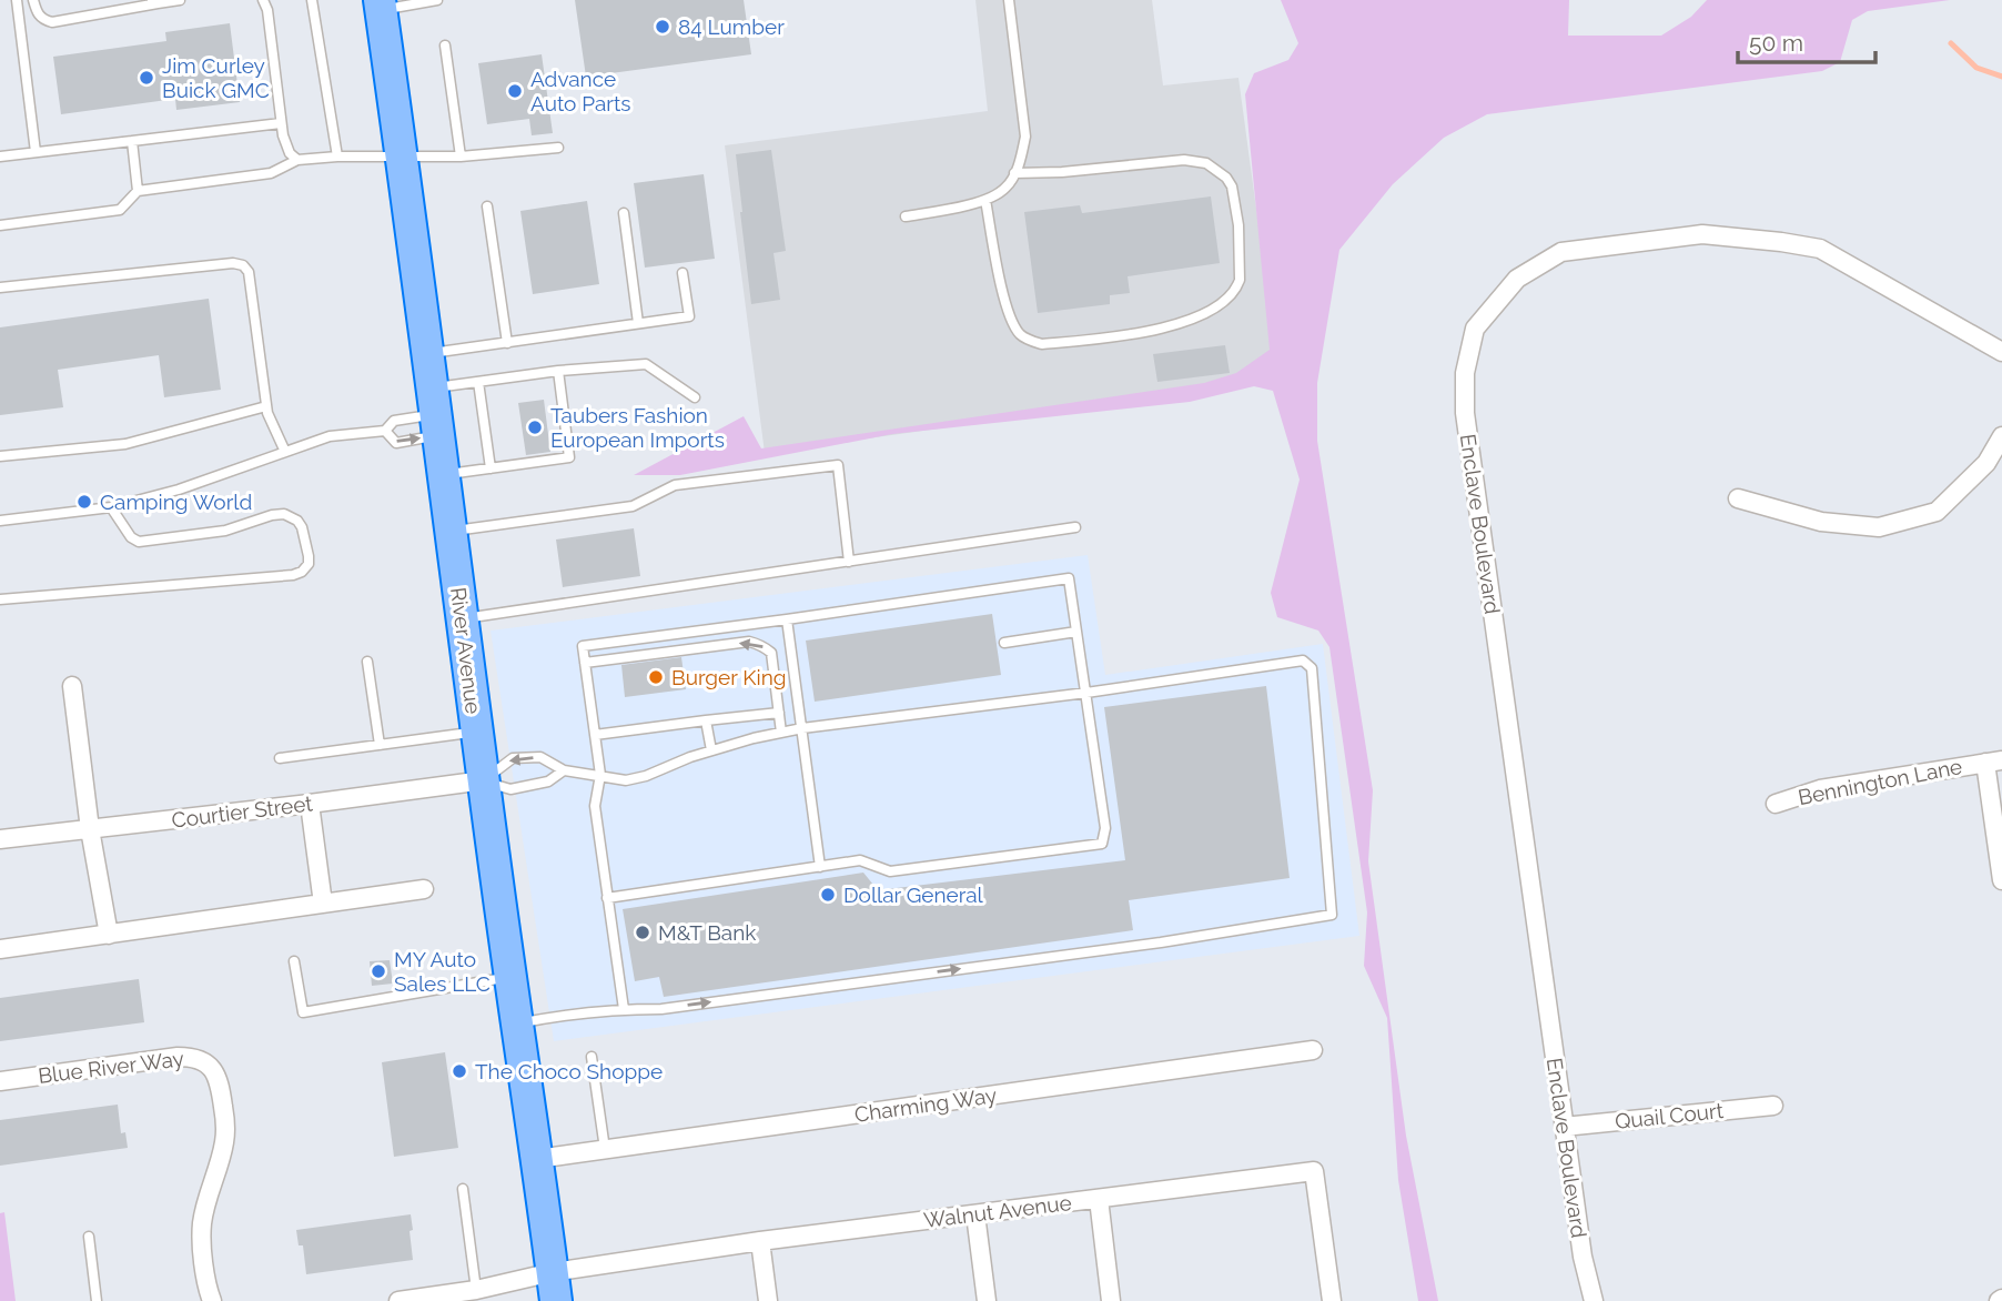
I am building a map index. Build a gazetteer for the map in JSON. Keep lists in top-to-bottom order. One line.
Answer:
{"streets":{"highway":["River Avenue"],"street":["Enclave Boulevard","Bennington Lane","Courtier Street","Blue River Way","Charming Way","Quail Court","Walnut Avenue"]},"crossings":[["Enclave Boulevard","Quail Court"],["River Avenue","Courtier Street"],["River Avenue","Charming Way"],["River Avenue","Walnut Avenue"]],"places":["84 Lumber","Jim Curley Buick GMC","Advance Auto Parts","Taubers Fashion European Imports","Camping World","Burger King","Dollar General","M&T Bank","MY Auto Sales LLC","The Choco Shoppe"],"scale_bar":"50 m"}
